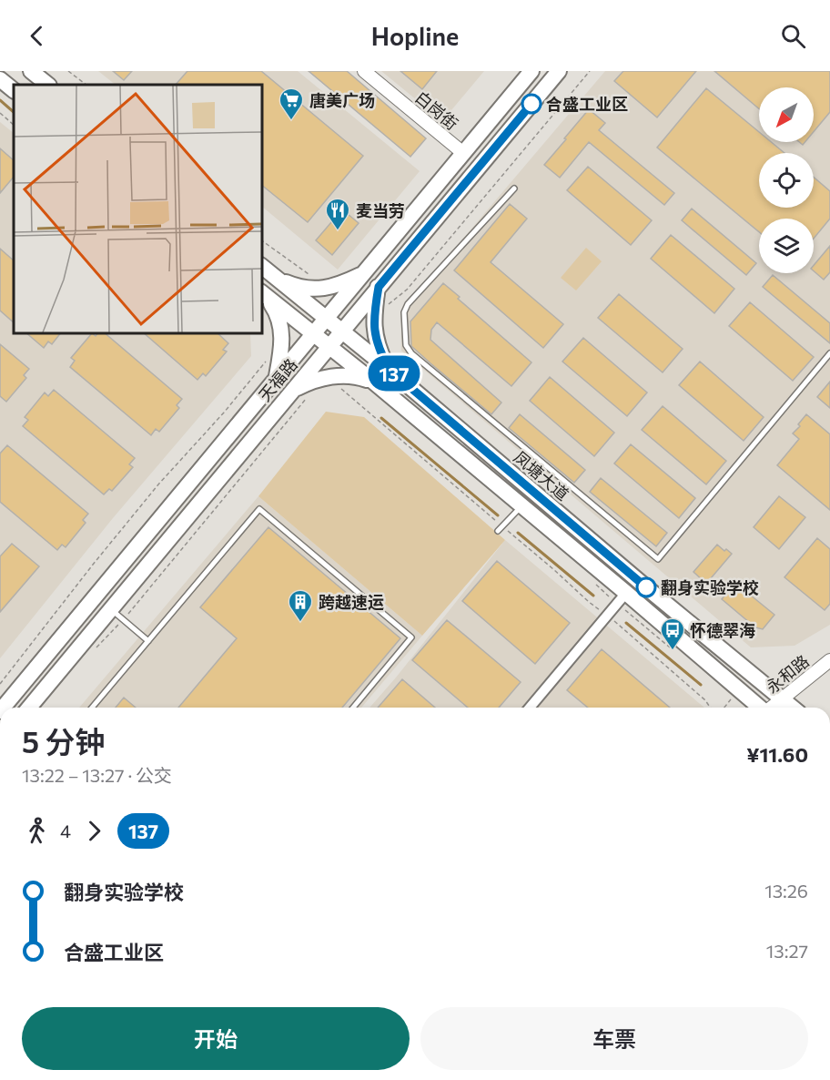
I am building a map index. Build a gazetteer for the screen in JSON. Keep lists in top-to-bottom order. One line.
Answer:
{"streets":{"main road":["天福路","凤塘大道"],"street":["白岗街","永和路"]},"crossings":[["白岗街","天福路"],["天福路","凤塘大道"],["凤塘大道","永和路"]],"places":{"other":["合盛工业区","翻身实验学校"],"supermarket":["唐美广场"],"restaurant":["麦当劳"],"building":["跨越速运"],"bus stop":["怀德翠海"]},"lines":["bus line 137"],"north":"bottom left","page":{"header":"Hopline","on_map":"137","heading":["5 分钟","13:22 – 13:27 · 公交","¥11.60"],"legs":["4","137"],"list":[{"name":"翻身实验学校","value":"13:26"},{"name":"合盛工业区","value":"13:27"}],"buttons":["开始","车票"]}}
